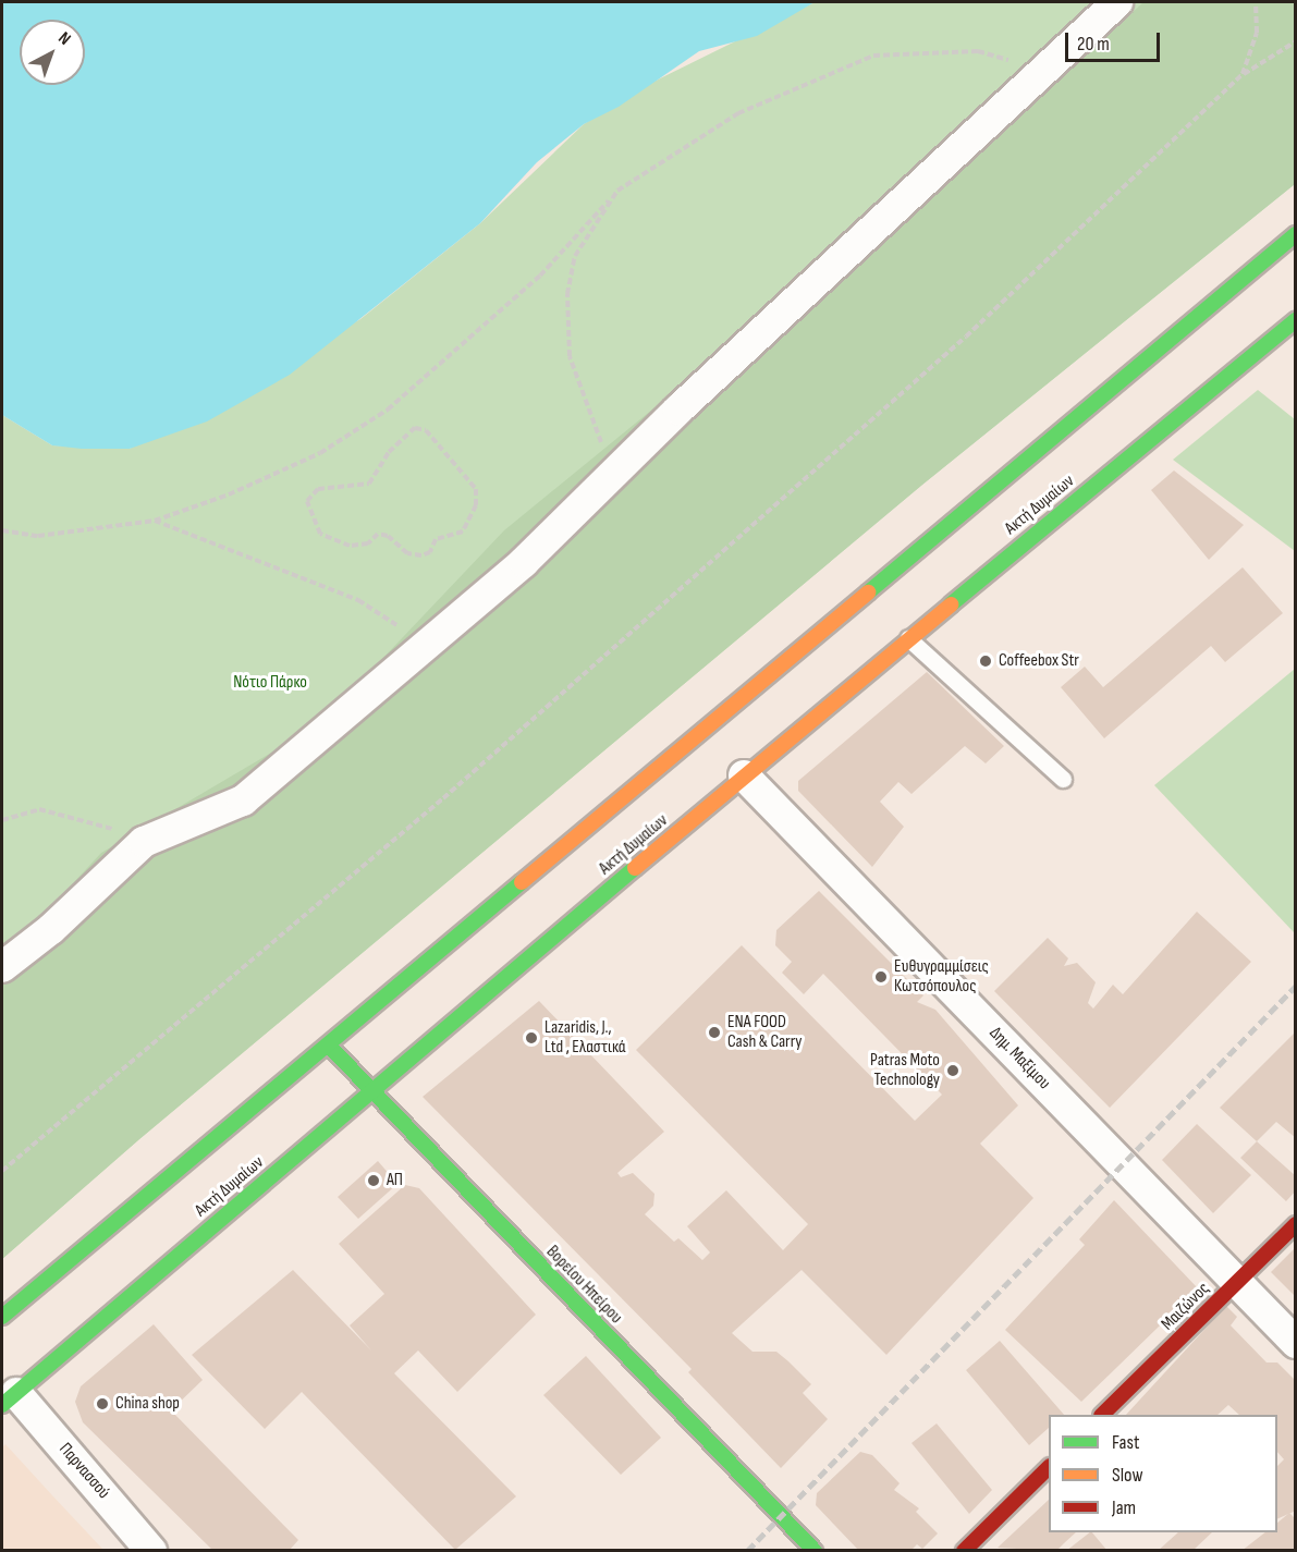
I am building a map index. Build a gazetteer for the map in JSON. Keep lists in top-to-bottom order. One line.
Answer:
{"streets":{"main road":["Ακτή Δυμαίων","Βορείου Ηπείρου","Μαιζώνος"],"street":["Δημ. Μαξίμου","Παρνασσού"]},"crossings":[["Ακτή Δυμαίων","Δημ. Μαξίμου"],["Ακτή Δυμαίων","Βορείου Ηπείρου"],["Ακτή Δυμαίων","Παρνασσού"],["Δημ. Μαξίμου","Μαιζώνος"]],"parks":["Νότιο Πάρκο"],"places":["Coffeebox Str","Ευθυγραμμίσεις Κωτσόπουλος","ENA FOOD Cash & Carry","Lazaridis, J., Ltd , Ελαστικά","Patras Moto Technology","ΑΠ","China shop"],"legend":["Fast","Slow","Jam"],"scale_bar":"20 m","north":"top right"}
